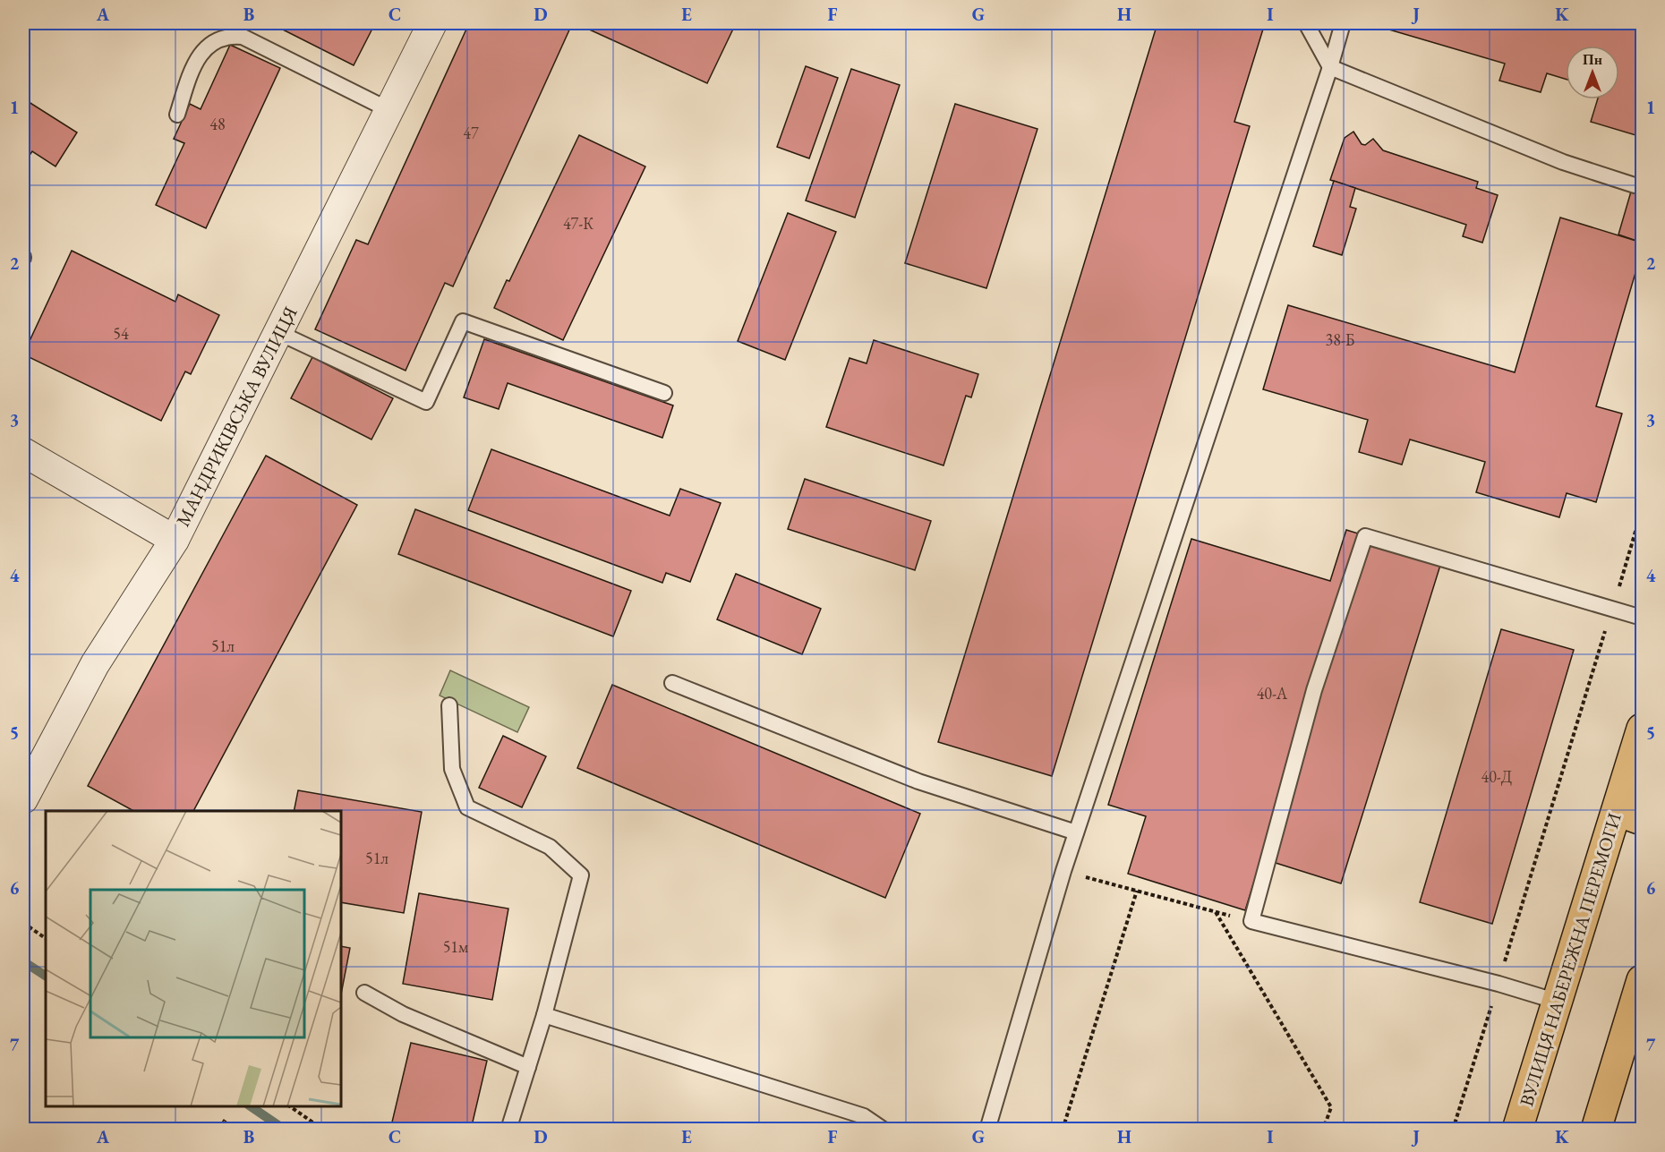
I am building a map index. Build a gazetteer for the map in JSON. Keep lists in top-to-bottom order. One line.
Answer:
{"streets":{"main road":["ВУЛИЦЯ НАБЕРЕЖНА ПЕРЕМОГИ"],"street":["МАНДРИКІВСЬКА ВУЛИЦЯ"]},"house_numbers":["48","47","47-К","54","38-Б","51л","40-А","40-Д","51л","51м"],"north":"top","grid":{"columns":["A","B","C","D","E","F","G","H","I","J","K"],"rows":["1","2","3","4","5","6","7"]}}
